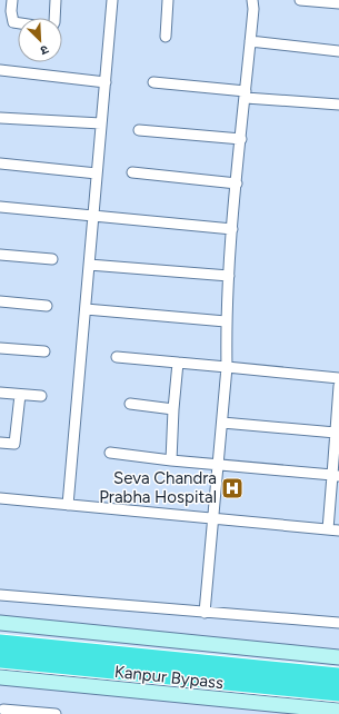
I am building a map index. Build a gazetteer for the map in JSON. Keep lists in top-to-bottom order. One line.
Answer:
{"streets":{"highway":["Kanpur Bypass"]},"places":{"hospital":["Seva Chandra Prabha Hospital"]},"north":"bottom right"}
